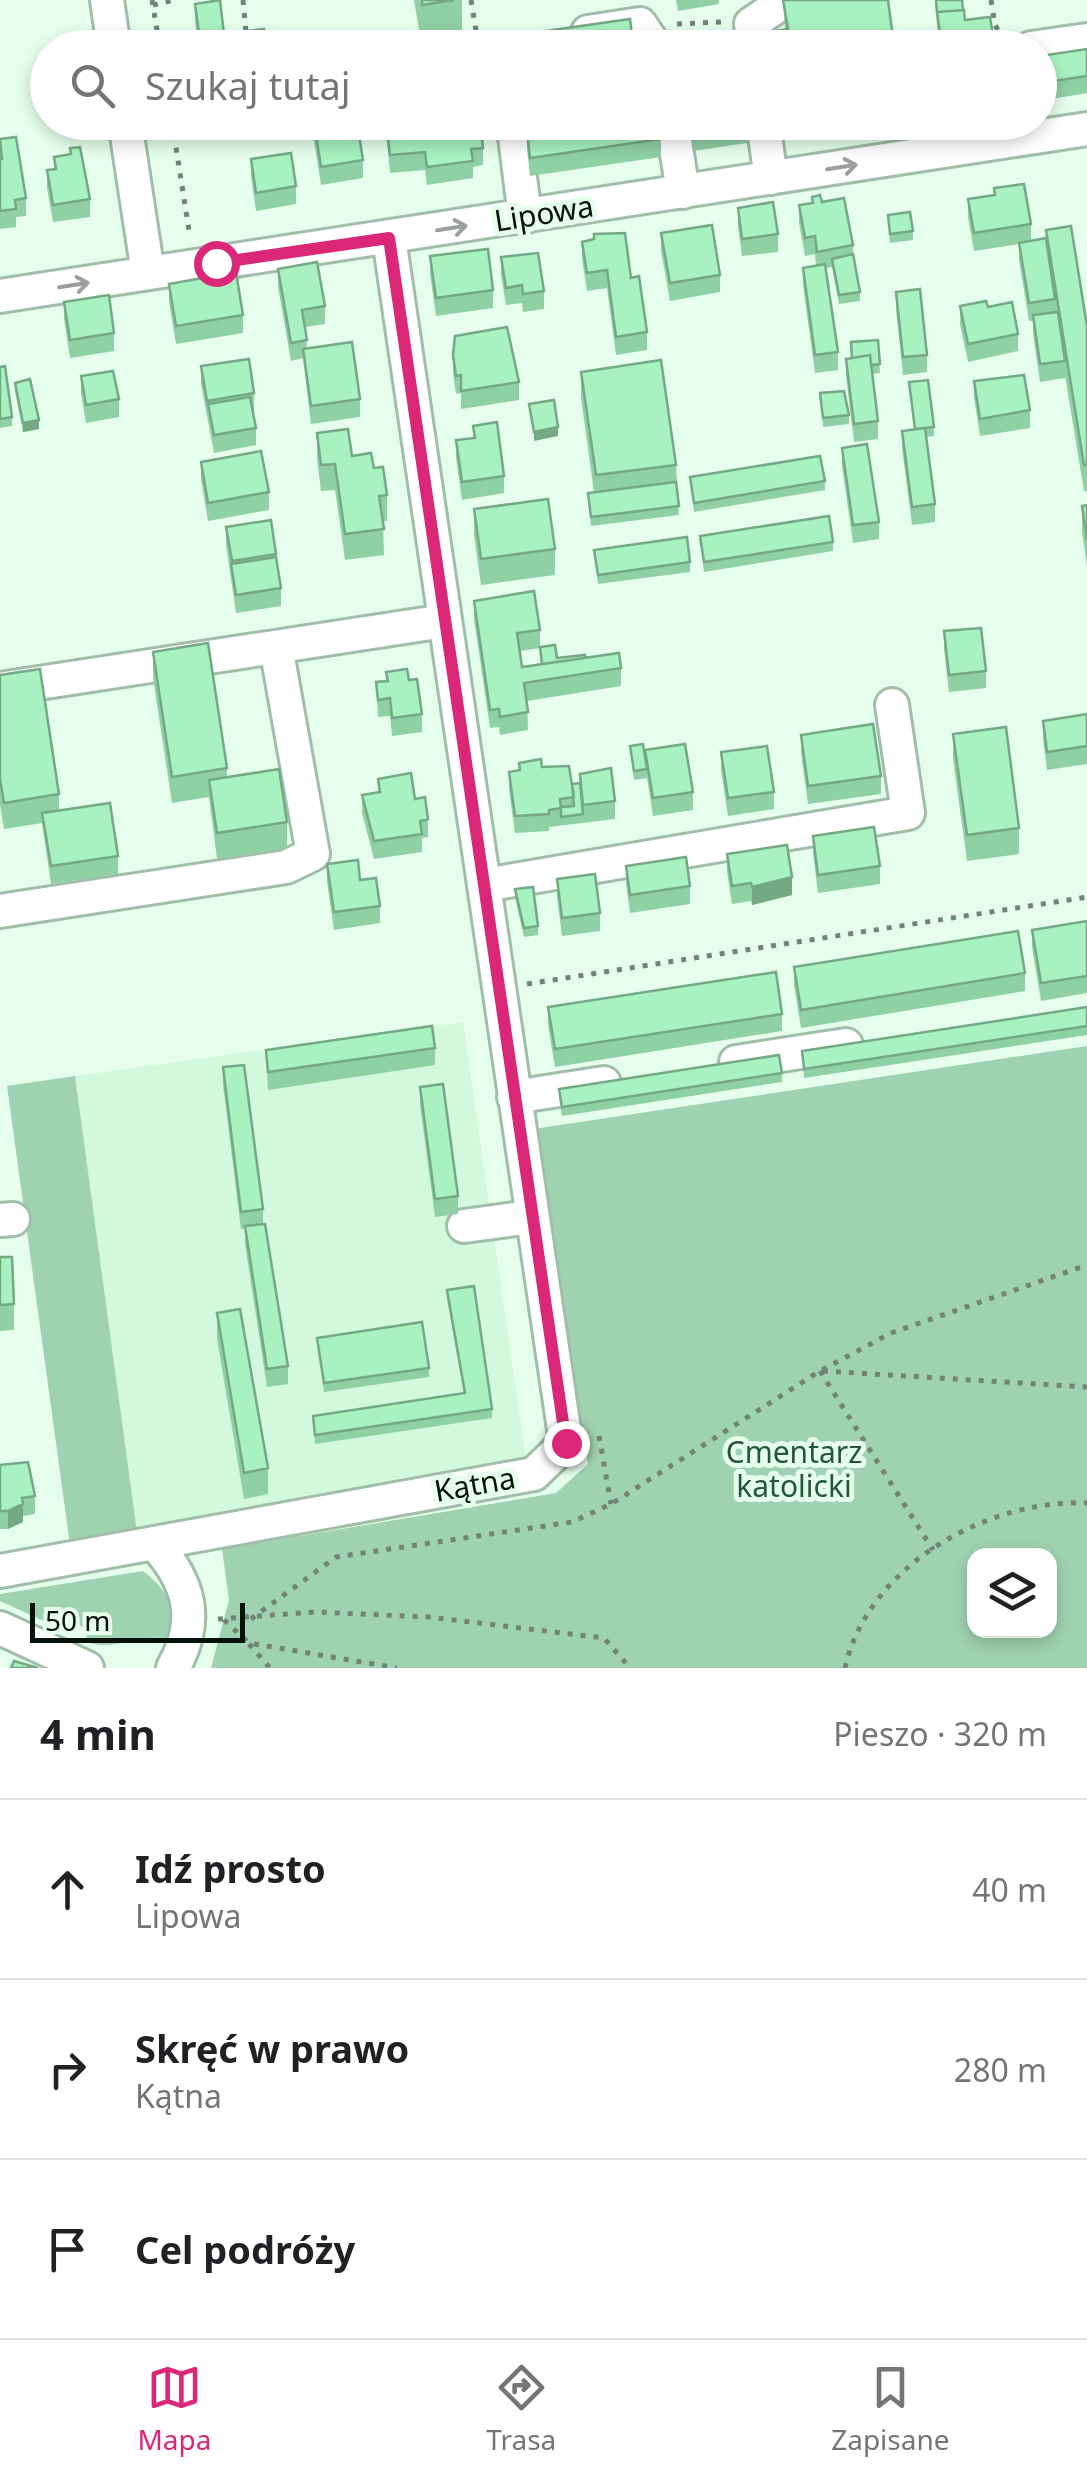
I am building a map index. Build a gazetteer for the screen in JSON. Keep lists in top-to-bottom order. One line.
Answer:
{"streets":{"street":["Lipowa","Kątna"]},"crossings":[["Lipowa","Kątna"]],"one_way":["Lipowa"],"parks":["Cmentarz katolicki"],"scale_bar":"50 m","page":{"search":"Szukaj tutaj","scale":"50 m","heading":["4 min","Pieszo · 320 m"],"list":[["Idź prosto","Lipowa","40 m"],["Skręć w prawo","Kątna","280 m"],"Cel podróży"],"nav":["Mapa","Trasa","Zapisane"]}}
